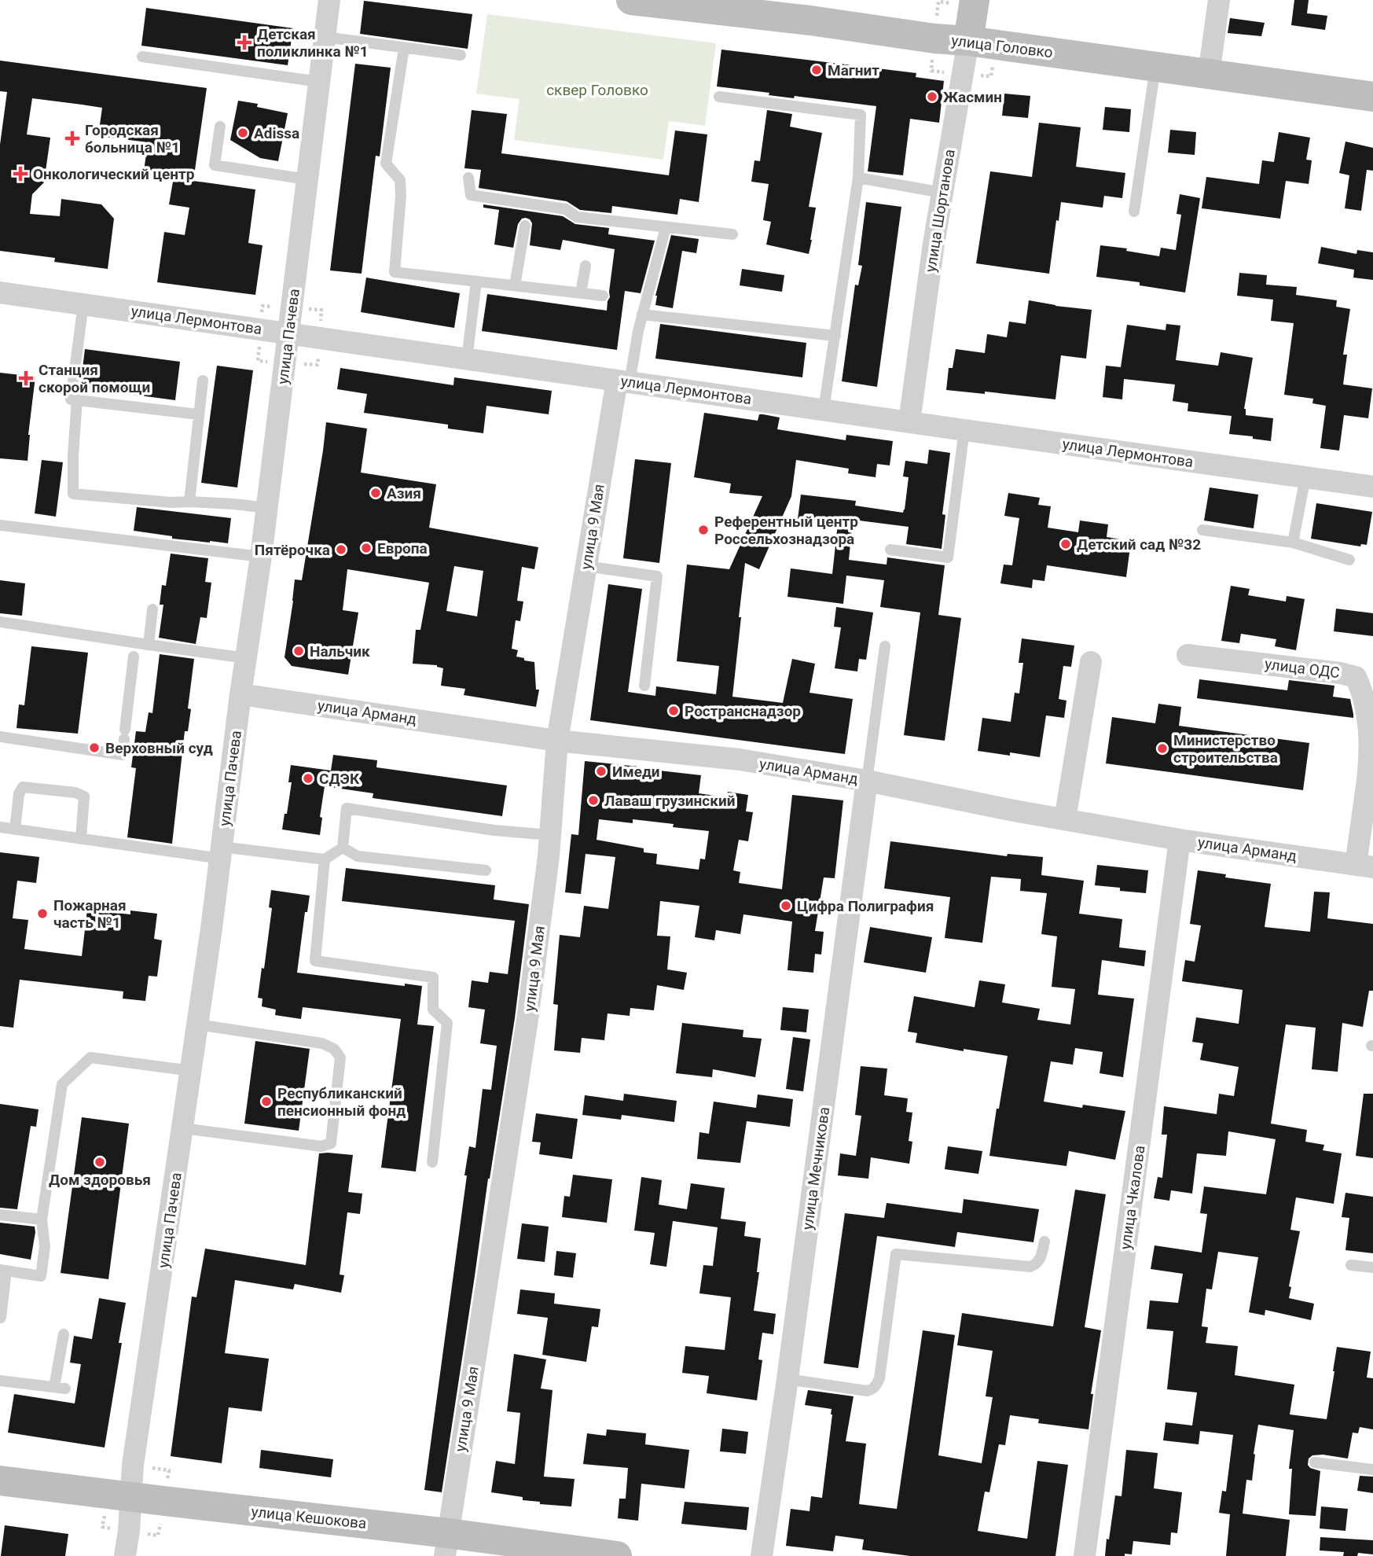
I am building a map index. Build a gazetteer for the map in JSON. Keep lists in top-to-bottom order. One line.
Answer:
{"streets":{"street":["улица Головко","улица Шортанова","улица Лермонтова","улица Пачева","улица 9 Мая","улица ОДС","улица Арманд","улица Мечникова","улица Чкалова","улица Кешокова"]},"crossings":[["улица Головко","улица Шортанова"],["улица Шортанова","улица Лермонтова"],["улица Лермонтова","улица Пачева"],["улица Лермонтова","улица 9 Мая"],["улица Пачева","улица Арманд"],["улица Пачева","улица Кешокова"],["улица 9 Мая","улица Арманд"],["улица 9 Мая","улица Кешокова"],["улица ОДС","улица Арманд"],["улица Арманд","улица Мечникова"],["улица Арманд","улица Чкалова"]],"parks":["сквер Головко"],"places":{"health":["Детская поликлинка №1","Городская больница №1","Онкологический центр","Станция скорой помощи"],"other":["Магнит","Жасмин","Adissa","Азия","Референтный центр Россельхознадзора","Детский сад №32","Европа","Пятёрочка","Нальчик","Ространснадзор","Верховный суд","Министерство строительства","Имеди","СДЭК","Лаваш грузинский","Цифра Полиграфия","Пожарная часть №1","Республиканский пенсионный фонд","Дом здоровья"]}}
